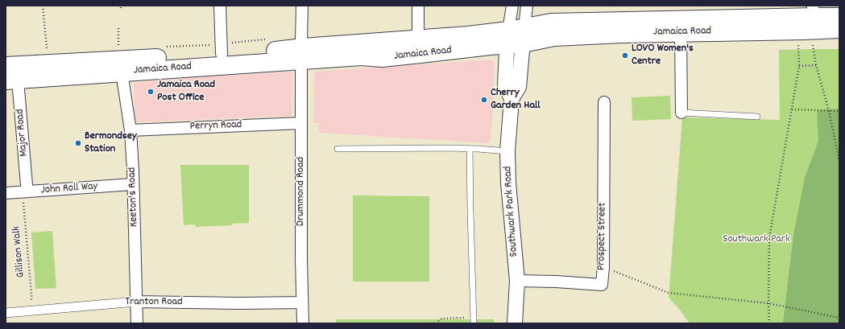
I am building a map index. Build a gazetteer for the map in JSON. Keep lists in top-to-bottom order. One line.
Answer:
{"streets":{"main road":["Jamaica Road"],"street":["Perryn Road","Major Road","John Roll Way","Drummond Road","Keeton's Road","Southwark Park Road","Prospect Street","Tranton Road"],"path":["Gillison Walk"]},"crossings":[["Jamaica Road","Major Road"],["Jamaica Road","Drummond Road"],["Jamaica Road","Keeton's Road"],["Jamaica Road","Southwark Park Road"],["Perryn Road","Drummond Road"],["Perryn Road","Keeton's Road"],["Major Road","John Roll Way"],["Major Road","Gillison Walk"],["John Roll Way","Keeton's Road"],["John Roll Way","Gillison Walk"],["Drummond Road","Tranton Road"],["Keeton's Road","Tranton Road"],["Southwark Park Road","Prospect Street"],["Gillison Walk","Tranton Road"]],"parks":["Southwark Park"],"places":["LOVO Women's Centre","Jamaica Road Post Office","Cherry Garden Hall","Bermondsey Station"]}
